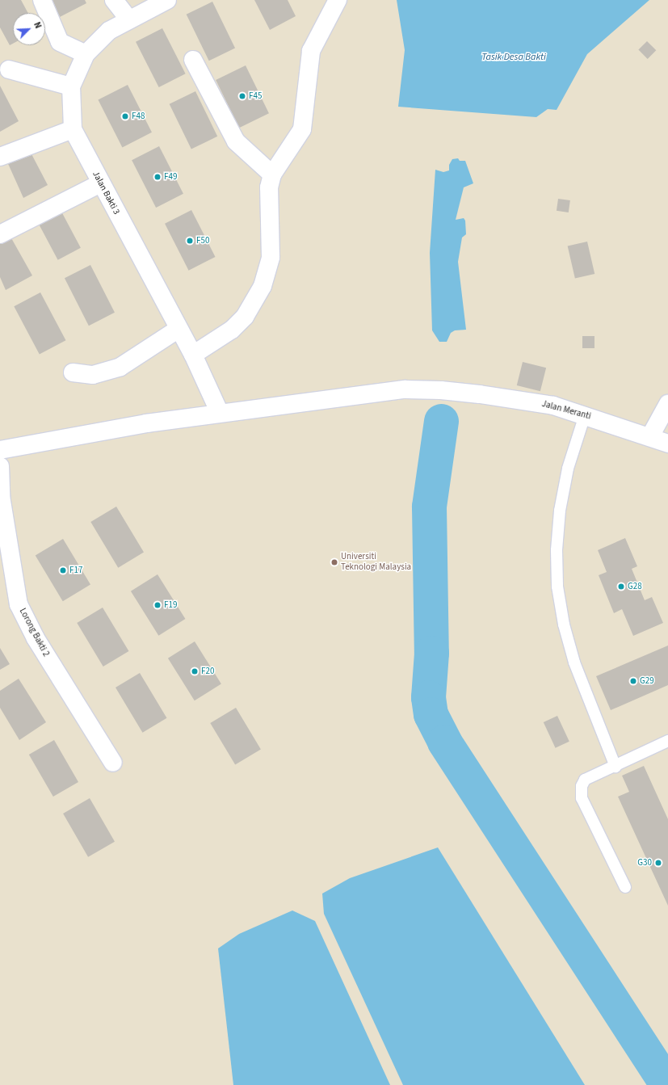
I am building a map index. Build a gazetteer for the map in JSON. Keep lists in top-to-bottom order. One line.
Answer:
{"streets":{"street":["Jalan Bakti 3","Jalan Meranti","Lorong Bakti 2"]},"crossings":[["Jalan Bakti 3","Jalan Meranti"]],"water":["Tasik Desa Bakti"],"places":["F45","F48","F49","F50","Universiti Teknologi Malaysia","F17","G28","F19","F20","G29","G30"],"north":"top right"}
